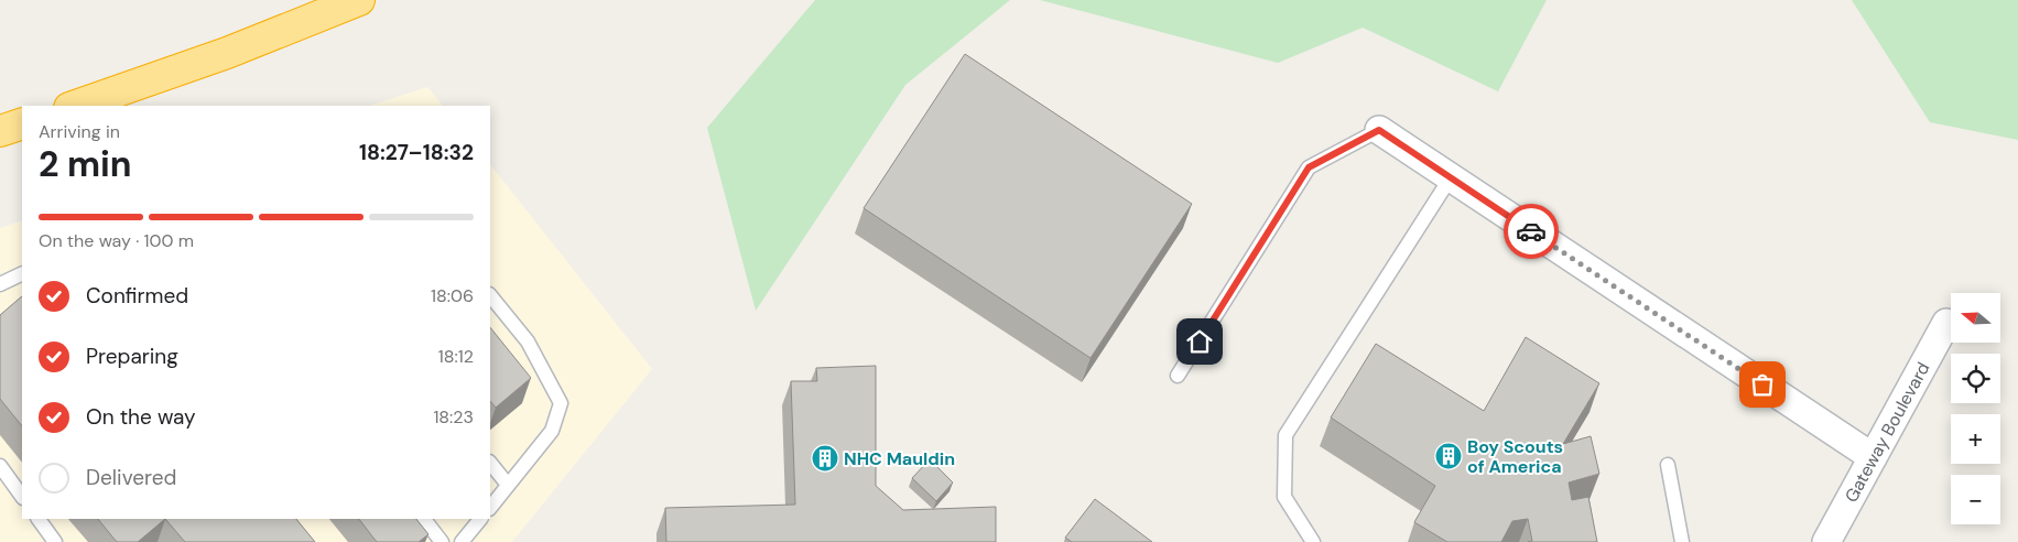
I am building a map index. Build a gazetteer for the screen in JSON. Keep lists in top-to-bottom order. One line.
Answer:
{"streets":{"street":["Gateway Boulevard"]},"places":{"building":["Boy Scouts of America","NHC Mauldin"]},"north":"left","page":{"heading":["2 min","Arriving in","18:27–18:32"],"bar":"On the way · 100 m","list":[["Confirmed","18:06"],["Preparing","18:12"],["On the way","18:23"],"Delivered"],"map_buttons":["+","−"]}}
